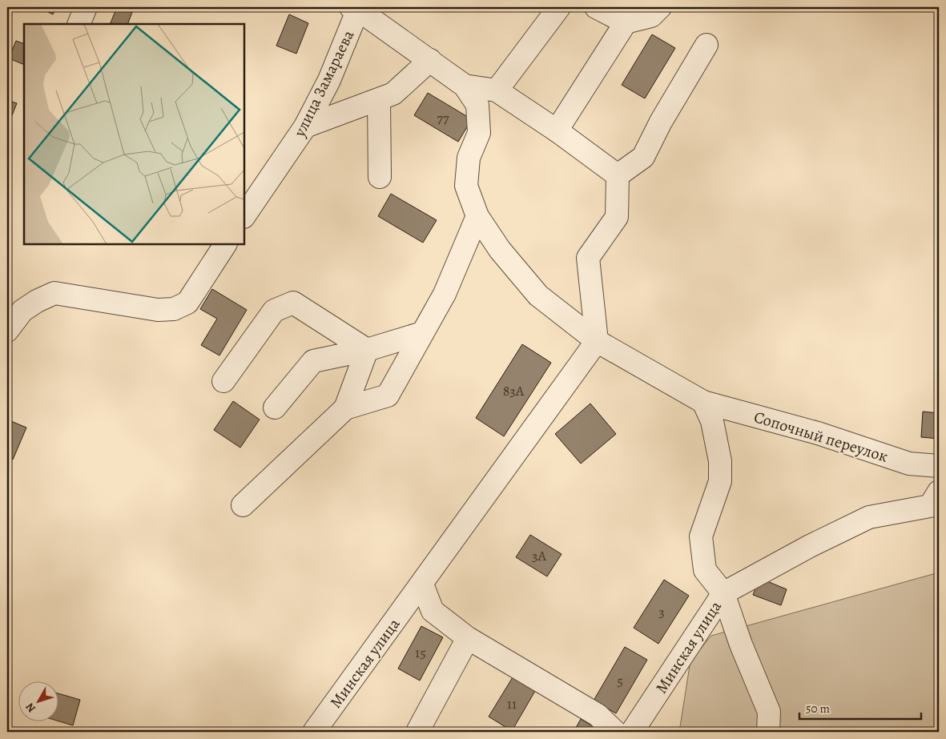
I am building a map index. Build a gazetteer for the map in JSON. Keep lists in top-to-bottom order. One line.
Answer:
{"streets":{"street":["улица Замараева","Сопочный переулок","Минская улица"]},"crossings":[["Сопочный переулок","Минская улица"]],"house_numbers":["77","83А","3А","3","15","5","11"],"scale_bar":"50 m","north":"bottom left"}
